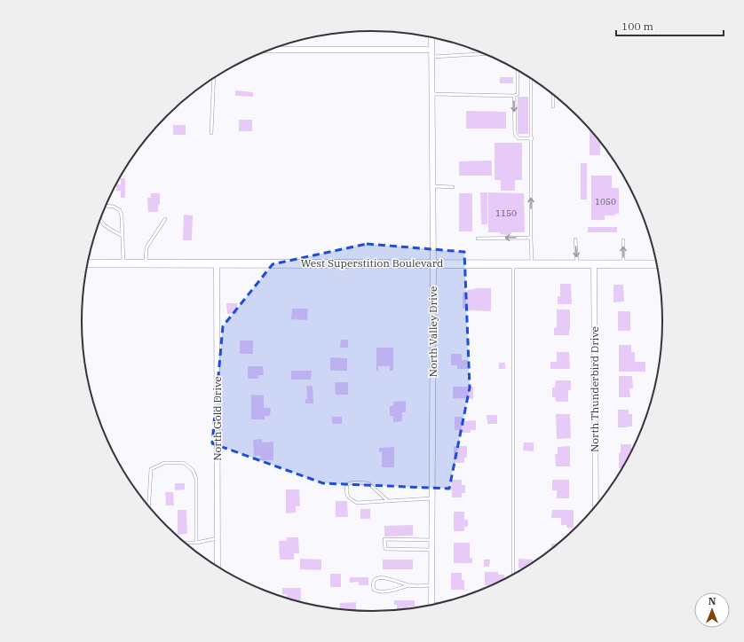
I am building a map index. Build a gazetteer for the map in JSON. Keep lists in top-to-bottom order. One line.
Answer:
{"streets":{"main road":["West Superstition Boulevard"],"street":["North Valley Drive","North Thunderbird Drive","North Gold Drive"]},"crossings":[["West Superstition Boulevard","North Valley Drive"],["West Superstition Boulevard","North Thunderbird Drive"],["West Superstition Boulevard","North Gold Drive"]],"house_numbers":["1050","1150"],"scale_bar":"100 m","north":"top"}
